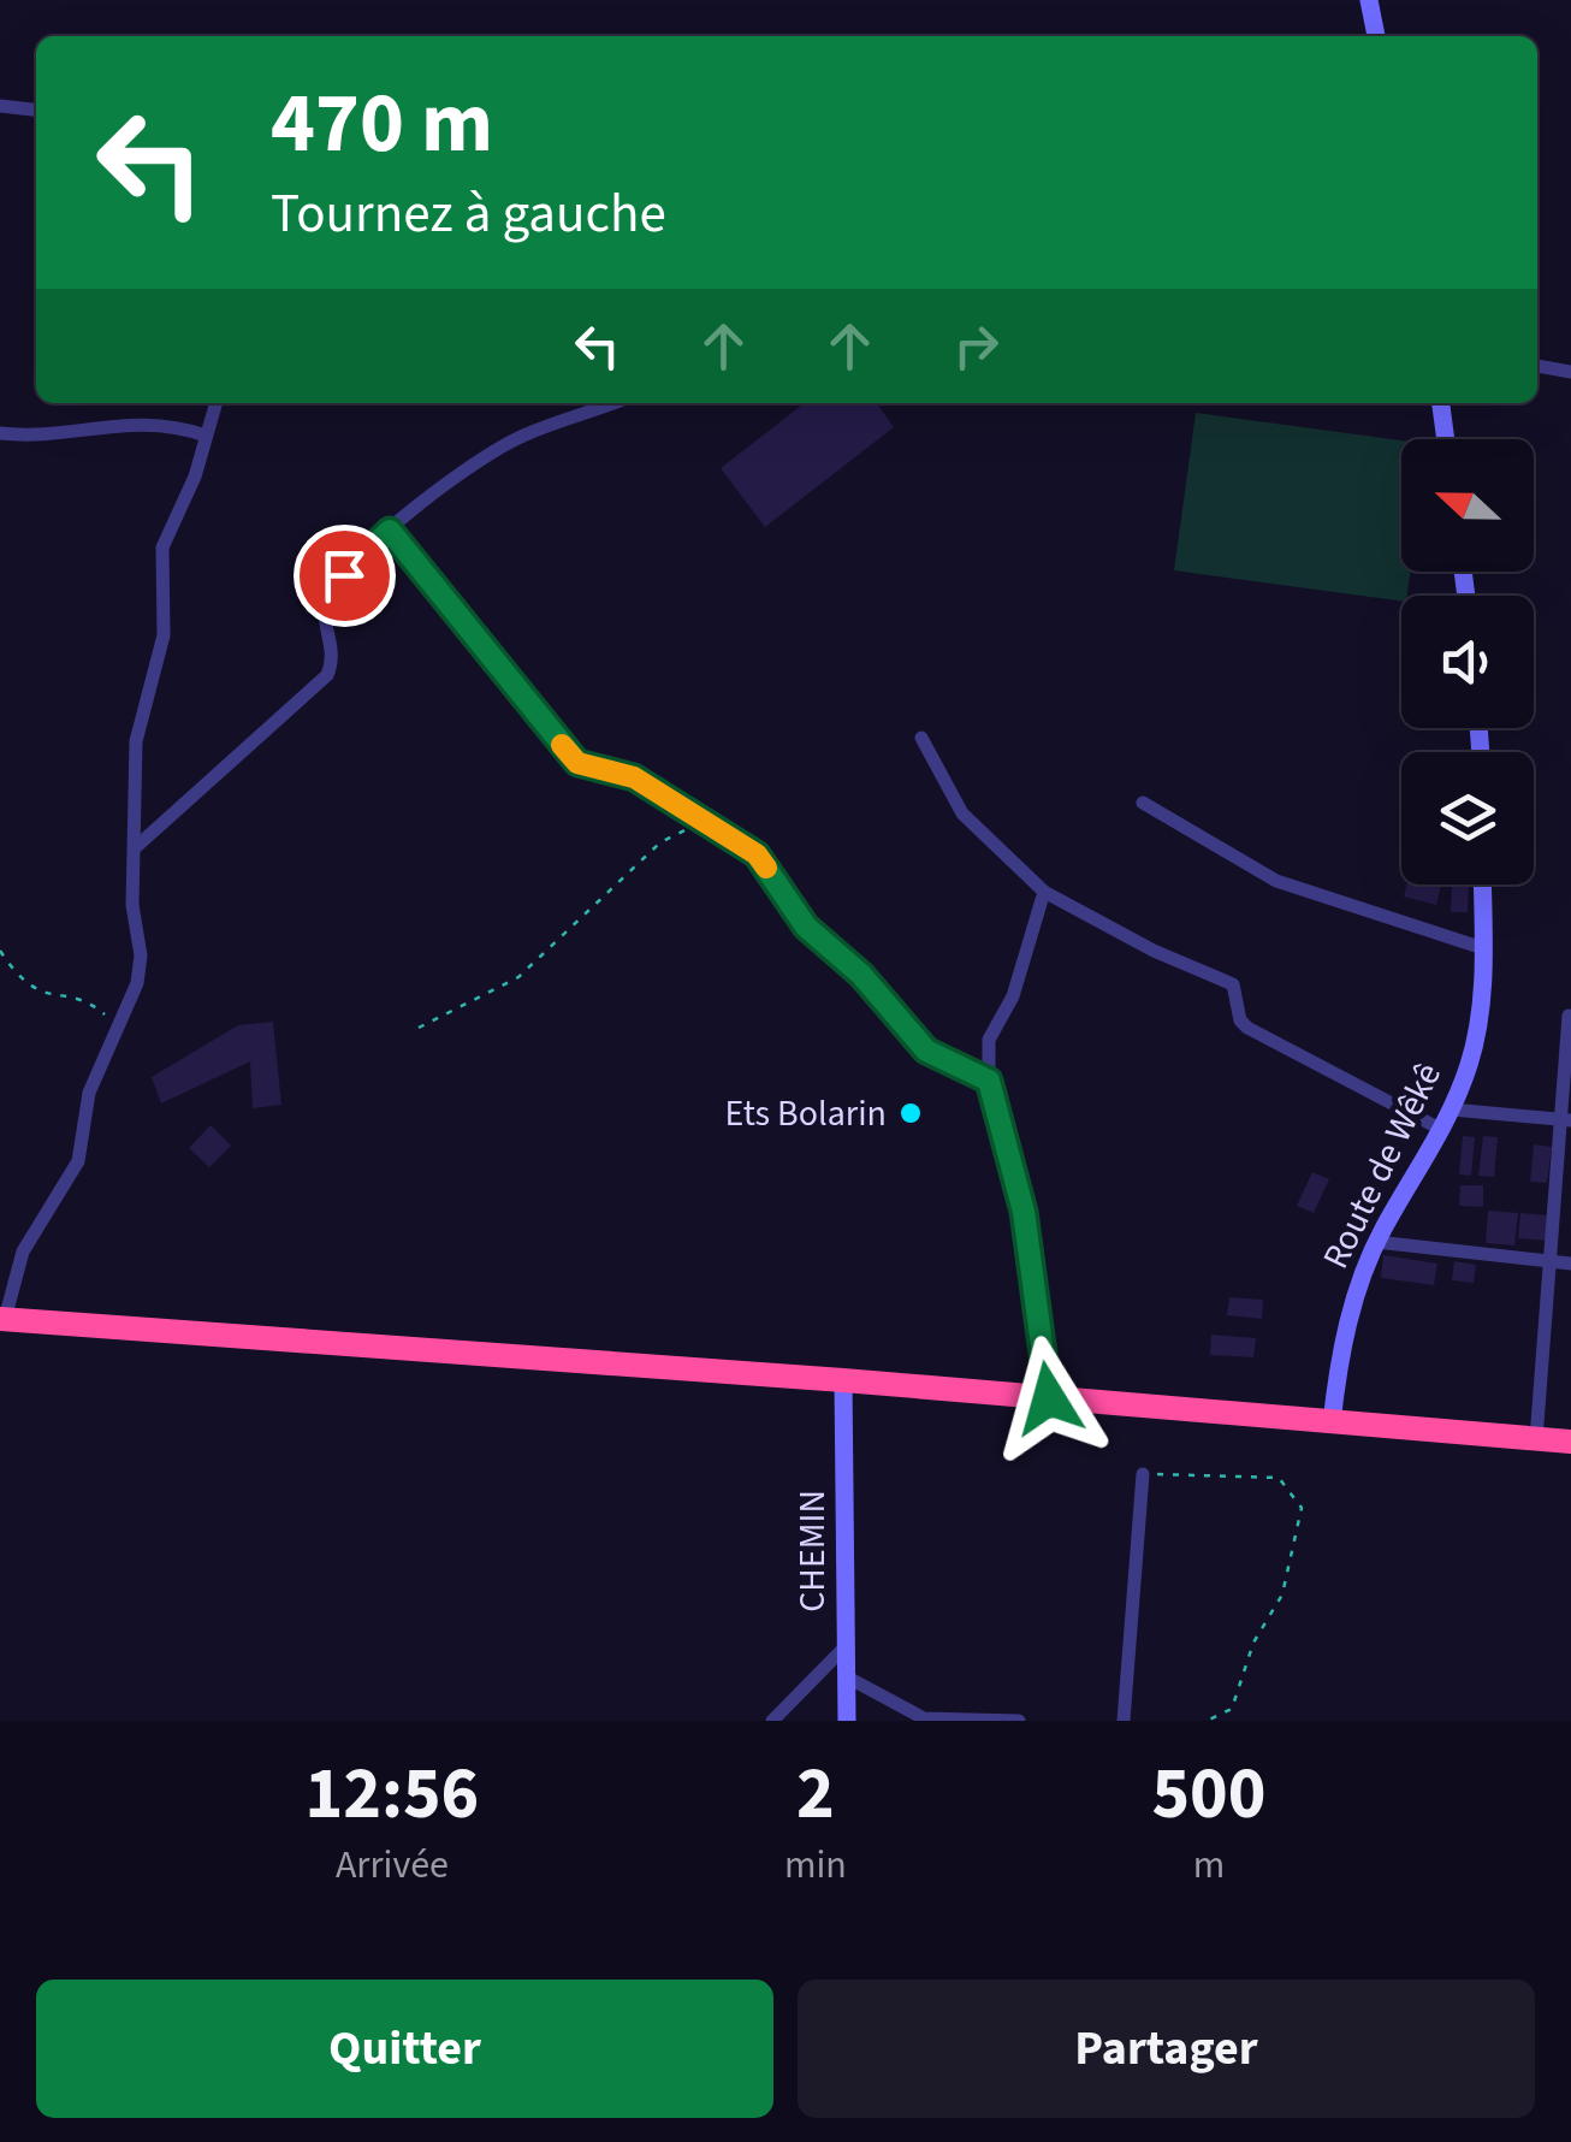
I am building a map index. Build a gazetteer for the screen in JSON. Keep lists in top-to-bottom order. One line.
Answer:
{"streets":{"street":["Route de Wêkê","CHEMIN"]},"places":["Ets Bolarin"],"north":"left","page":{"turn":["470 m","Tournez à gauche"],"eta":["12:56","Arrivée","2","min","500","m"],"buttons":["Quitter","Partager"]}}
